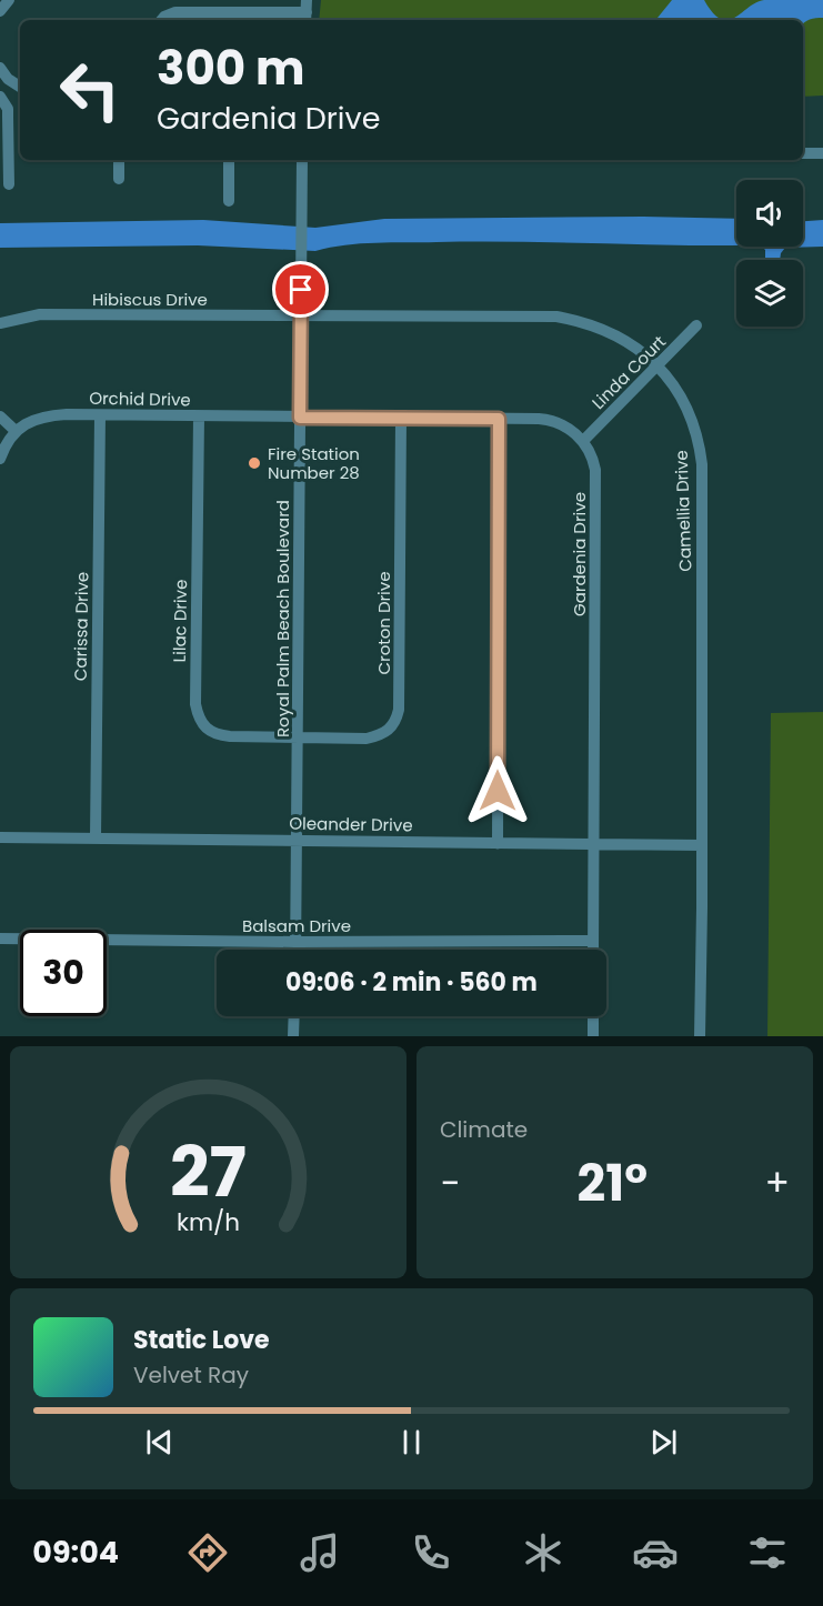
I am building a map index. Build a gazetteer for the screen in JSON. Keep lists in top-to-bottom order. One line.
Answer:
{"streets":{"street":["Hibiscus Drive","Linda Court","Orchid Drive","Camellia Drive","Gardenia Drive","Royal Palm Beach Boulevard","Lilac Drive","Croton Drive","Carissa Drive","Oleander Drive","Balsam Drive"]},"crossings":[["Hibiscus Drive","Camellia Drive"],["Hibiscus Drive","Royal Palm Beach Boulevard"],["Linda Court","Camellia Drive"],["Linda Court","Gardenia Drive"],["Orchid Drive","Royal Palm Beach Boulevard"],["Orchid Drive","Lilac Drive"],["Orchid Drive","Carissa Drive"],["Camellia Drive","Royal Palm Beach Boulevard"],["Camellia Drive","Oleander Drive"],["Gardenia Drive","Oleander Drive"],["Gardenia Drive","Balsam Drive"],["Royal Palm Beach Boulevard","Lilac Drive"],["Royal Palm Beach Boulevard","Croton Drive"],["Royal Palm Beach Boulevard","Oleander Drive"],["Royal Palm Beach Boulevard","Balsam Drive"],["Lilac Drive","Croton Drive"],["Carissa Drive","Oleander Drive"]],"places":["Fire Station Number 28"],"page":{"turn":["300 m","Gardenia Drive"],"limit":"30","trip":"09:06 · 2 min · 560 m","tile":"Climate","heat":["−","21°","+"],"song":["Static Love","Velvet Ray"],"tabs":"09:04","gauge":["27","km/h"]}}
